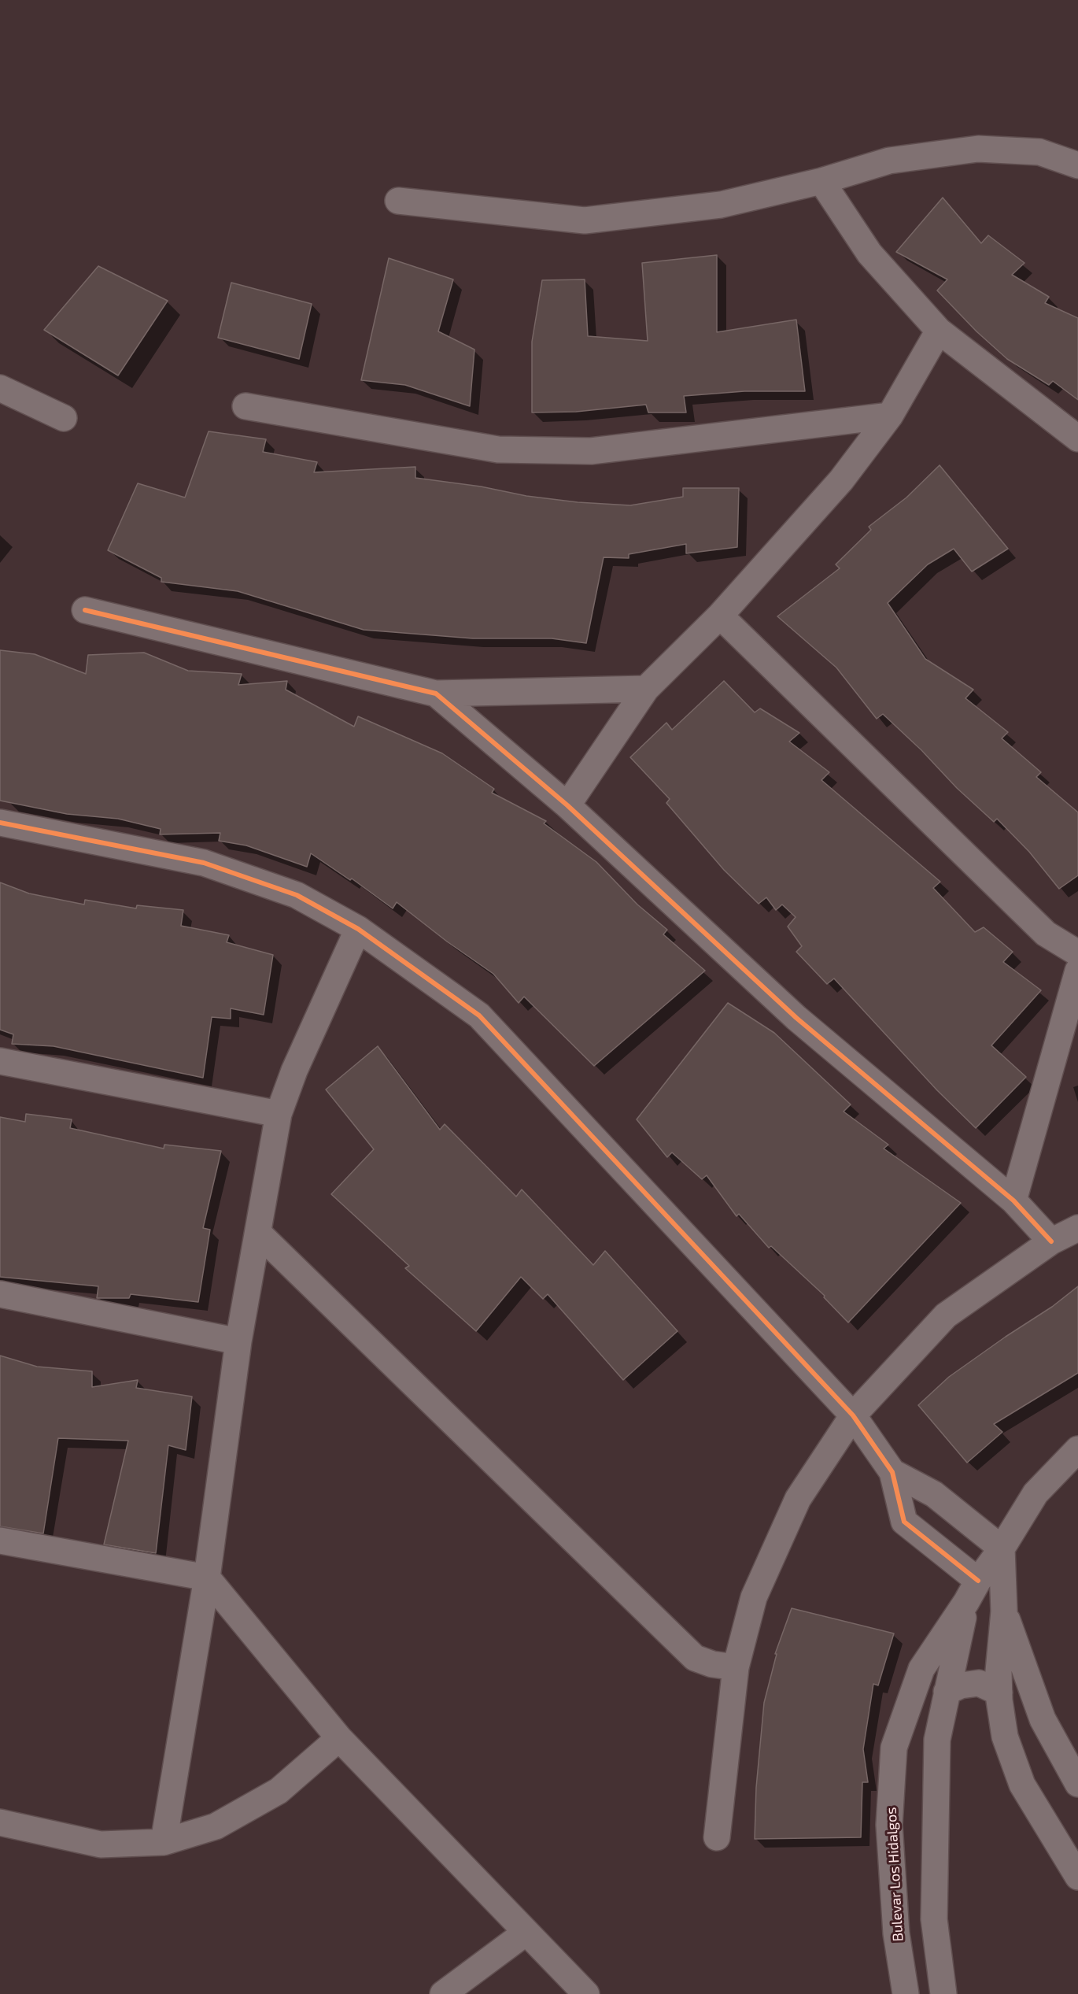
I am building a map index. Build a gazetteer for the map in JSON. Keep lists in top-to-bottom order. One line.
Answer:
{"streets":{"street":["Bulevar Los Hidalgos"]}}
